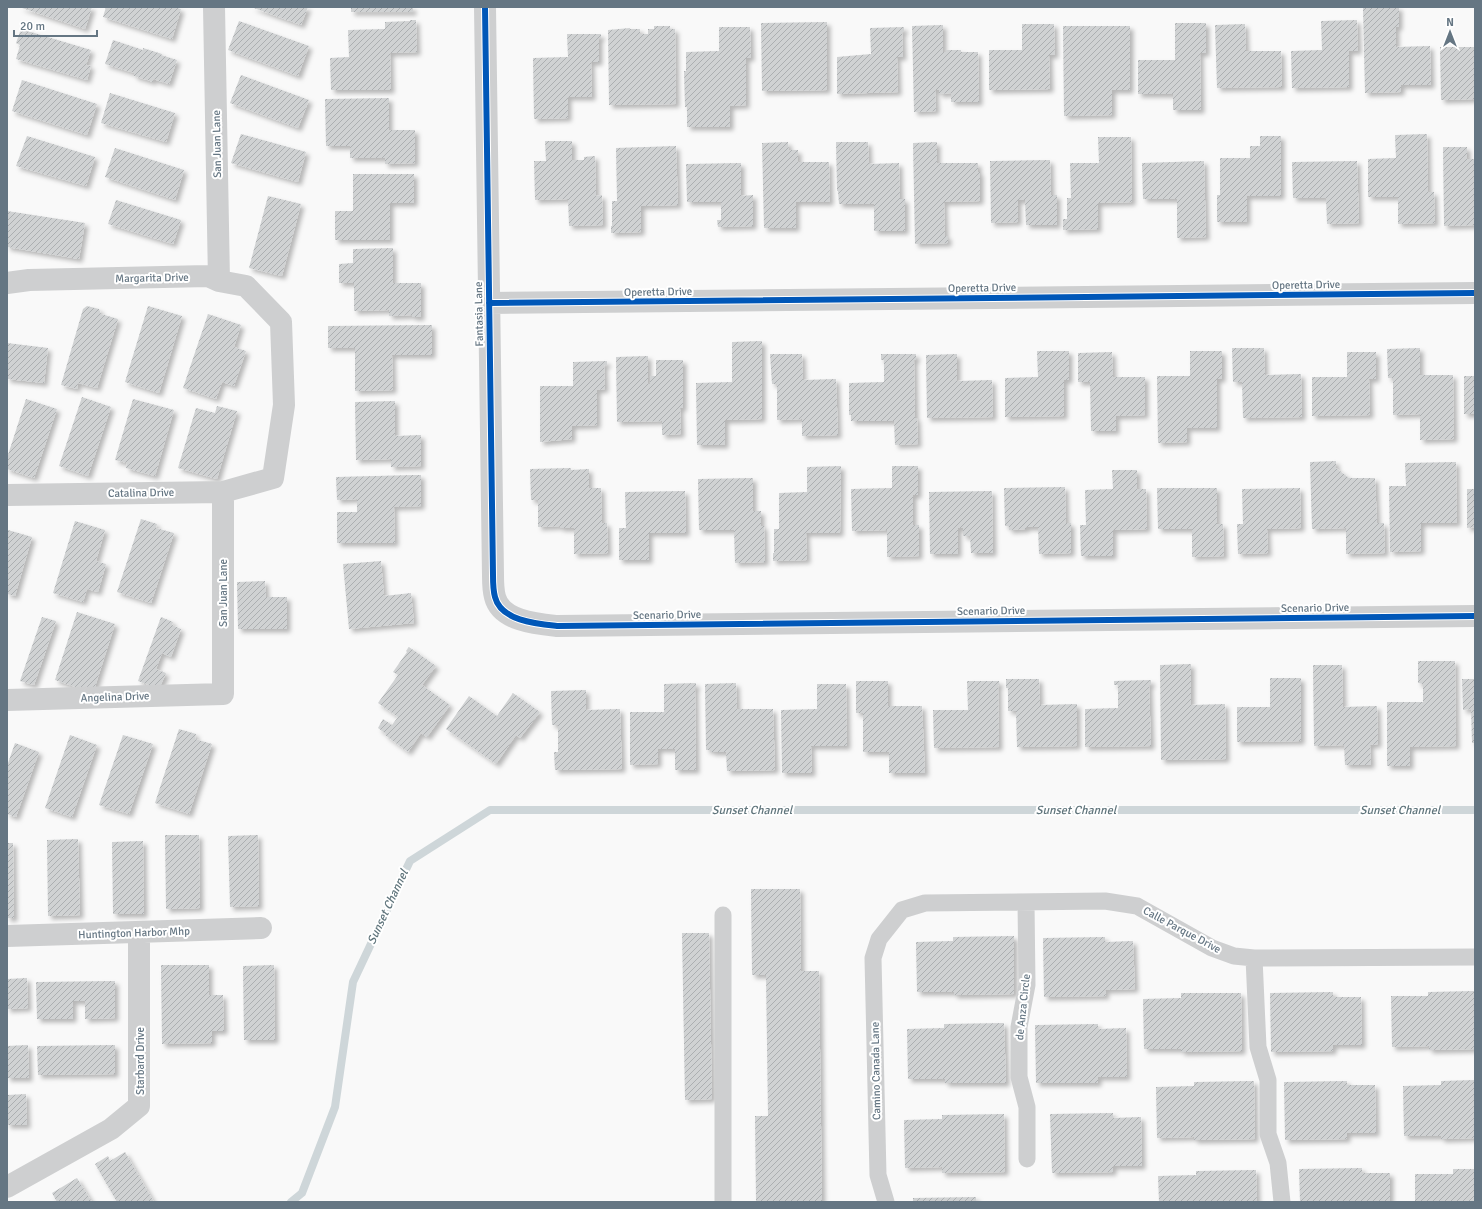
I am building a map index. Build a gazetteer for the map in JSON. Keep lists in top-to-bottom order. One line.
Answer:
{"streets":{"street":["San Juan Lane","Margarita Drive","Operetta Drive","Fantasia Lane","Catalina Drive","Scenario Drive","Angelina Drive","Huntington Harbor Mhp","Starbard Drive"],"lane":["Calle Parque Drive","de Anza Circle","Camino Canada Lane"]},"crossings":[["San Juan Lane","Margarita Drive"],["San Juan Lane","Catalina Drive"],["San Juan Lane","Angelina Drive"],["Margarita Drive","Catalina Drive"],["Operetta Drive","Fantasia Lane"],["Fantasia Lane","Scenario Drive"],["Calle Parque Drive","de Anza Circle"],["Calle Parque Drive","Camino Canada Lane"],["Huntington Harbor Mhp","Starbard Drive"]],"water":["Sunset Channel"],"scale_bar":"20 m","north":"top"}
